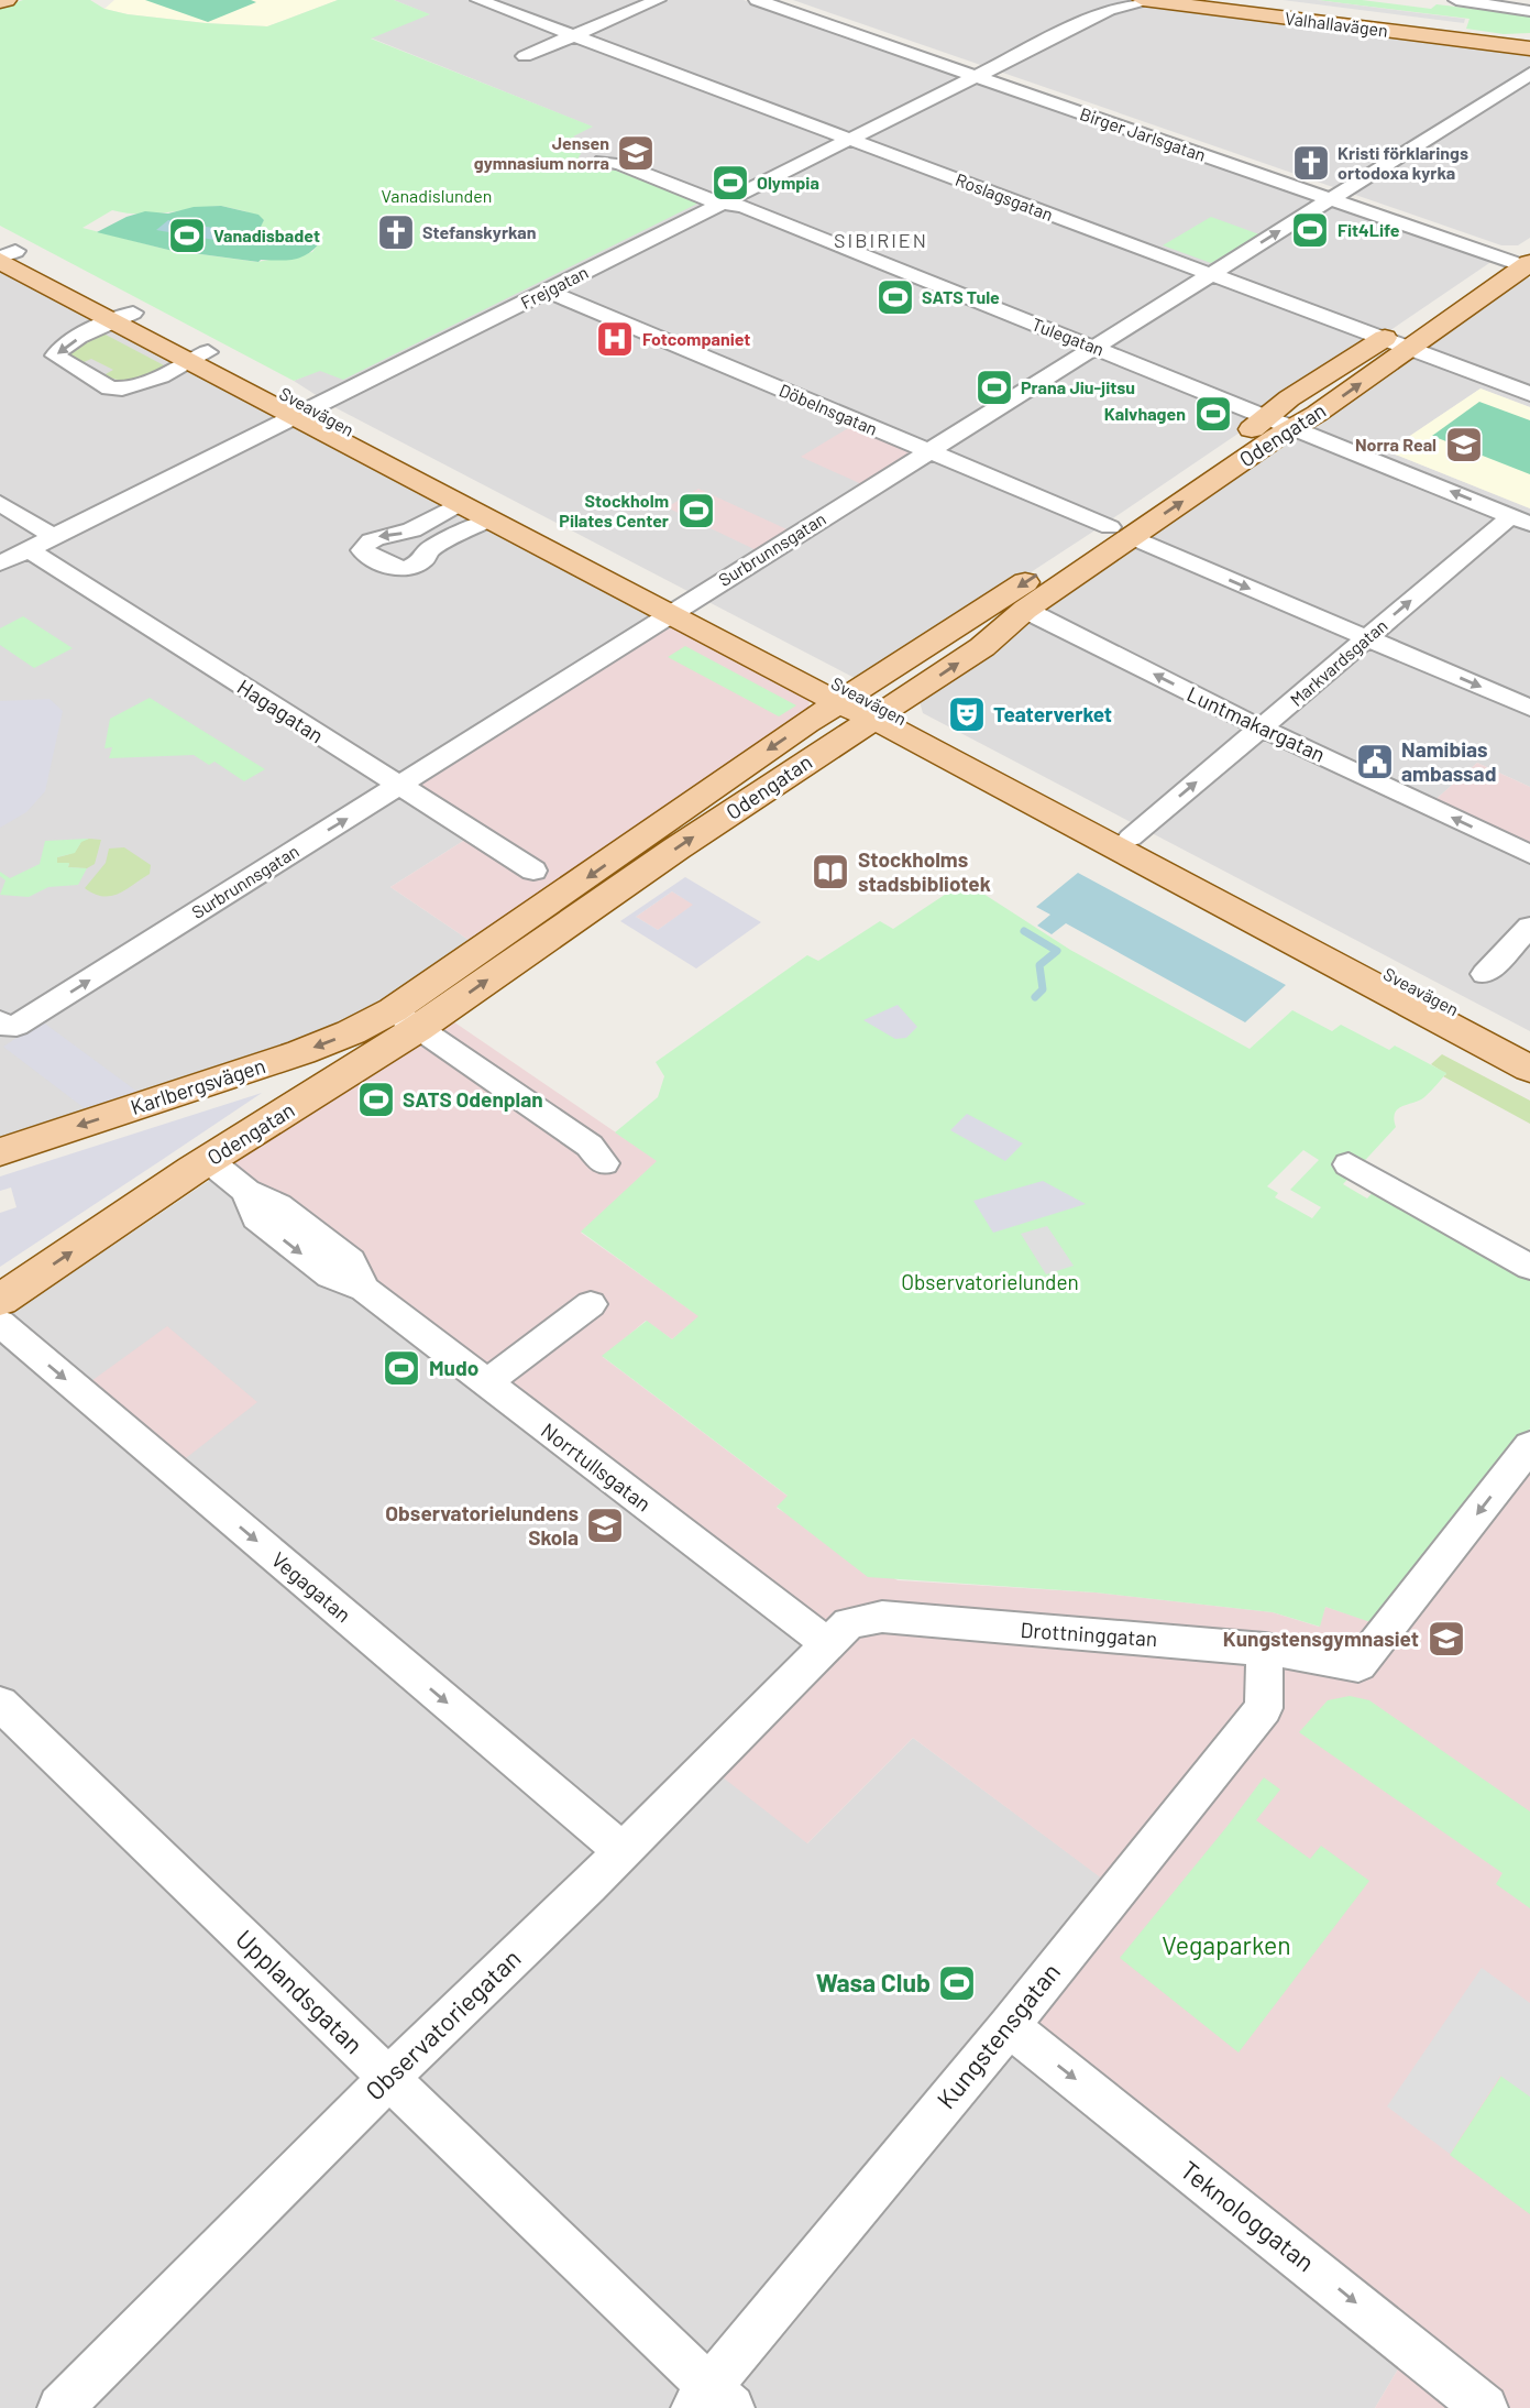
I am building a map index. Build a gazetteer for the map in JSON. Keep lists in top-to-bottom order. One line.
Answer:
{"streets":{"main road":["Valhallavägen","Sveavägen","Odengatan","Karlbergsvägen"],"street":["Birger Jarlsgatan","Roslagsgatan","Frejgatan","Tulegatan","Döbelnsgatan","Surbrunnsgatan","Markvardsgatan","Hagagatan","Luntmakargatan","Norrtullsgatan","Vegagatan","Drottninggatan","Upplandsgatan","Observatoriegatan","Kungstensgatan","Teknologgatan"]},"crossings":[["Valhallavägen","Frejgatan"],["Birger Jarlsgatan","Frejgatan"],["Birger Jarlsgatan","Odengatan"],["Birger Jarlsgatan","Surbrunnsgatan"],["Roslagsgatan","Frejgatan"],["Roslagsgatan","Odengatan"],["Roslagsgatan","Surbrunnsgatan"],["Frejgatan","Tulegatan"],["Frejgatan","Döbelnsgatan"],["Frejgatan","Sveavägen"],["Frejgatan","Hagagatan"],["Tulegatan","Odengatan"],["Tulegatan","Surbrunnsgatan"],["Tulegatan","Markvardsgatan"],["Döbelnsgatan","Odengatan"],["Döbelnsgatan","Surbrunnsgatan"],["Döbelnsgatan","Markvardsgatan"],["Sveavägen","Odengatan"],["Sveavägen","Surbrunnsgatan"],["Sveavägen","Markvardsgatan"],["Odengatan","Luntmakargatan"],["Odengatan","Karlbergsvägen"],["Odengatan","Norrtullsgatan"],["Surbrunnsgatan","Hagagatan"],["Markvardsgatan","Luntmakargatan"],["Norrtullsgatan","Drottninggatan"],["Norrtullsgatan","Observatoriegatan"],["Vegagatan","Observatoriegatan"],["Drottninggatan","Observatoriegatan"],["Drottninggatan","Kungstensgatan"],["Upplandsgatan","Observatoriegatan"],["Upplandsgatan","Kungstensgatan"],["Kungstensgatan","Teknologgatan"]],"one_way":["Döbelnsgatan","Markvardsgatan","Luntmakargatan","Karlbergsvägen","Vegagatan","Drottninggatan","Teknologgatan"],"districts":["SIBIRIEN"],"parks":["Vanadislunden","Observatorielunden","Vegaparken"],"places":{"school or university":["Jensen gymnasium norra","Norra Real","Observatorielundens Skola","Kungstensgymnasiet"],"church":["Kristi förklarings ortodoxa kyrka","Stefanskyrkan"],"sports":["Olympia","Fit4Life","Vanadisbadet","SATS Tule","Prana Jiu-jitsu","Kalvhagen","Stockholm Pilates Center","SATS Odenplan","Mudo","Wasa Club"],"hospital":["Fotcompaniet"],"theatre":["Teaterverket"],"public building":["Namibias ambassad"],"library":["Stockholms stadsbibliotek"]}}
